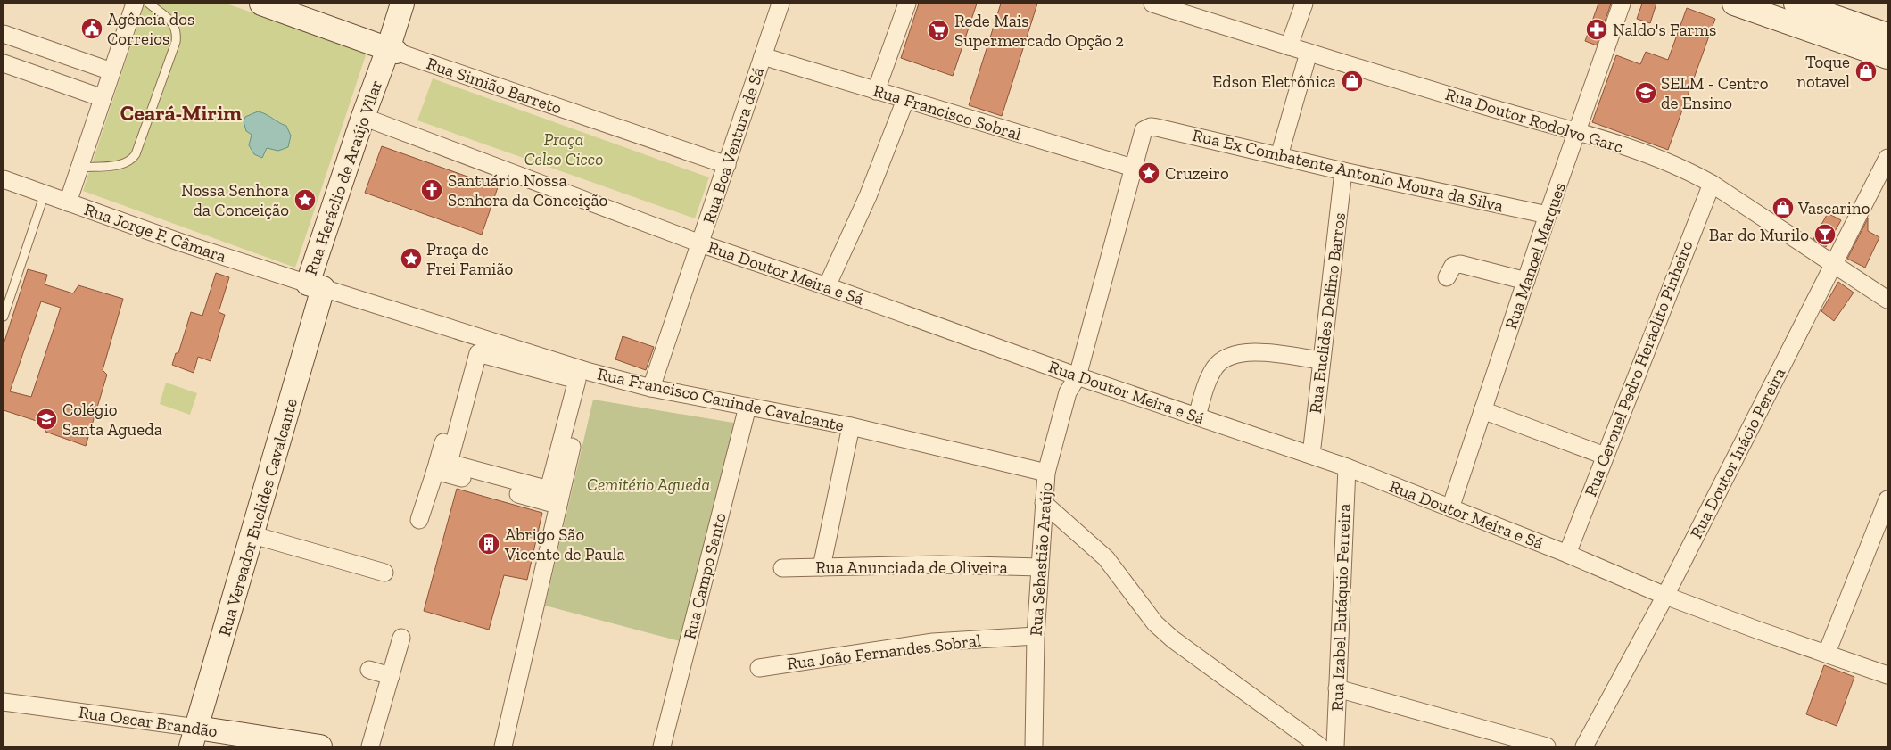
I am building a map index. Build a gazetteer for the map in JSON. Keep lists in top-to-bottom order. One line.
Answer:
{"streets":{"street":["Rua Simião Barreto","Rua Francisco Sobral","Rua Doutor Rodolvo Garc","Rua Boa Ventura de Sá","Rua Ex Combatente Antonio Moura da Silva","Rua Heráclio de Araújo Vilar","Rua Jorge F. Câmara","Rua Manoel Marques","Rua Doutor Meira e Sá","Rua Euclides Delfino Barros","Rua Ceronel Pedro Heráclito Pinheiro","Rua Francisco Caninde Cavalcante","Rua Doutor Inácio Pereira","Rua Vereador Euclides Cavalcante","Rua Sebastião Araújo","Rua Anunciada de Oliveira","Rua Campo Santo","Rua Izabel Eutáquio Ferreira","Rua João Fernandes Sobral","Rua Oscar Brandão"]},"crossings":[["Rua Simião Barreto","Rua Boa Ventura de Sá"],["Rua Simião Barreto","Rua Heráclio de Araújo Vilar"],["Rua Francisco Sobral","Rua Boa Ventura de Sá"],["Rua Francisco Sobral","Rua Sebastião Araújo"],["Rua Doutor Rodolvo Garc","Rua Manoel Marques"],["Rua Doutor Rodolvo Garc","Rua Ceronel Pedro Heráclito Pinheiro"],["Rua Doutor Rodolvo Garc","Rua Doutor Inácio Pereira"],["Rua Boa Ventura de Sá","Rua Doutor Meira e Sá"],["Rua Boa Ventura de Sá","Rua Francisco Caninde Cavalcante"],["Rua Ex Combatente Antonio Moura da Silva","Rua Manoel Marques"],["Rua Ex Combatente Antonio Moura da Silva","Rua Euclides Delfino Barros"],["Rua Ex Combatente Antonio Moura da Silva","Rua Sebastião Araújo"],["Rua Heráclio de Araújo Vilar","Rua Jorge F. Câmara"],["Rua Heráclio de Araújo Vilar","Rua Doutor Meira e Sá"],["Rua Heráclio de Araújo Vilar","Rua Francisco Caninde Cavalcante"],["Rua Heráclio de Araújo Vilar","Rua Vereador Euclides Cavalcante"],["Rua Jorge F. Câmara","Rua Francisco Caninde Cavalcante"],["Rua Jorge F. Câmara","Rua Vereador Euclides Cavalcante"],["Rua Manoel Marques","Rua Doutor Meira e Sá"],["Rua Doutor Meira e Sá","Rua Euclides Delfino Barros"],["Rua Doutor Meira e Sá","Rua Ceronel Pedro Heráclito Pinheiro"],["Rua Doutor Meira e Sá","Rua Doutor Inácio Pereira"],["Rua Doutor Meira e Sá","Rua Sebastião Araújo"],["Rua Doutor Meira e Sá","Rua Izabel Eutáquio Ferreira"],["Rua Francisco Caninde Cavalcante","Rua Vereador Euclides Cavalcante"],["Rua Francisco Caninde Cavalcante","Rua Sebastião Araújo"],["Rua Francisco Caninde Cavalcante","Rua Campo Santo"],["Rua Vereador Euclides Cavalcante","Rua Oscar Brandão"],["Rua Sebastião Araújo","Rua Anunciada de Oliveira"],["Rua Sebastião Araújo","Rua João Fernandes Sobral"]],"districts":["Ceará-Mirim"],"parks":["Praça Celso Cicco","Cemitério Agueda"],"places":{"public building":["Agência dos Correios"],"pharmacy":["Naldo's Farms"],"supermarket":["Rede Mais Supermercado Opção 2"],"shop":["Toque notavel","Edson Eletrônica","Vascarino"],"school or university":["SELM - Centro de Ensino","Colégio Santa Agueda"],"place":["Cruzeiro","Nossa Senhora da Conceição","Praça de Frei Famião"],"church":["Santuário Nossa Senhora da Conceição"],"bar":["Bar do Murilo"],"building":["Abrigo São Vicente de Paula"]}}
